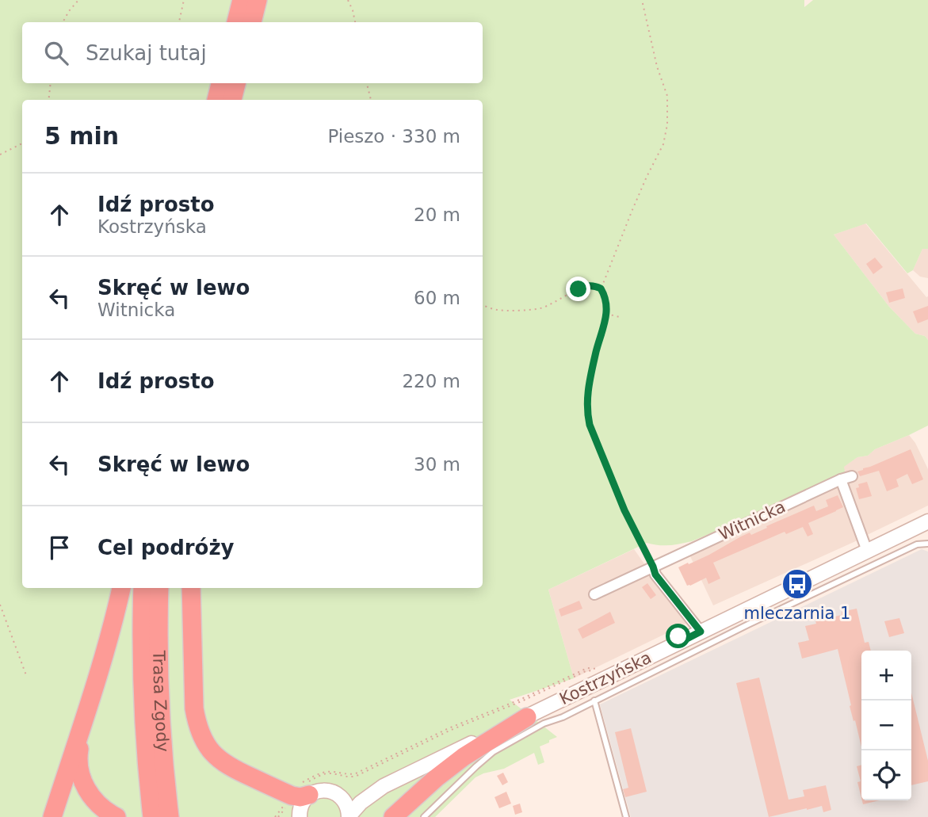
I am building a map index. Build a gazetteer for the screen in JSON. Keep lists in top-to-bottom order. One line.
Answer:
{"streets":{"highway":["Trasa Zgody"],"main road":["Kostrzyńska"],"street":["Witnicka"]},"places":{"bus stop":["mleczarnia 1"]},"page":{"search":"Szukaj tutaj","heading":["5 min","Pieszo · 330 m"],"list":[["Idź prosto","Kostrzyńska","20 m"],["Skręć w lewo","Witnicka","60 m"],["Idź prosto","220 m"],["Skręć w lewo","30 m"],"Cel podróży"],"map_buttons":["+","−"]}}
